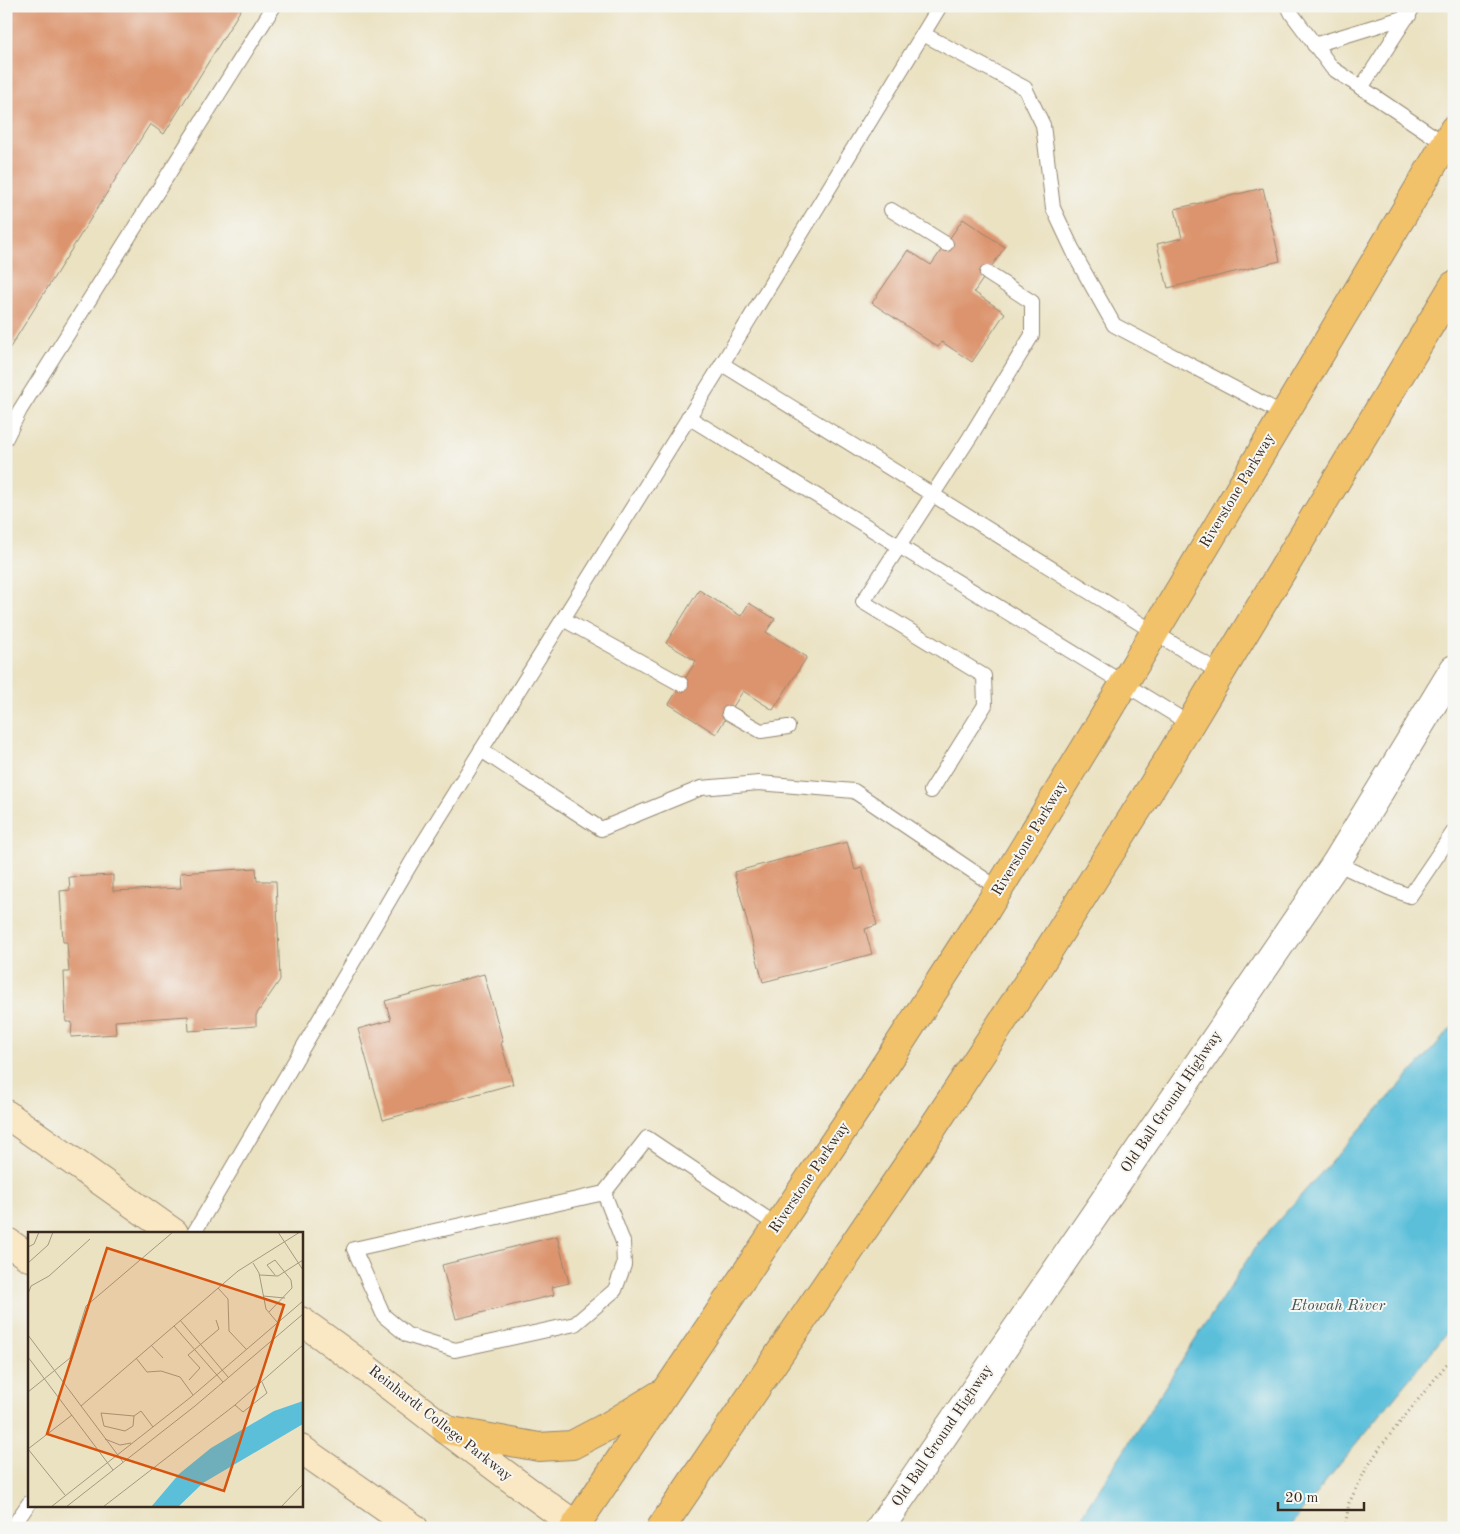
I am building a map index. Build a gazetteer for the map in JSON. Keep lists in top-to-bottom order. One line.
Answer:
{"streets":{"main road":["Riverstone Parkway"],"street":["Old Ball Ground Highway","Reinhardt College Parkway"]},"crossings":[["Riverstone Parkway","Reinhardt College Parkway"]],"water":["Etowah River"],"scale_bar":"20 m"}
